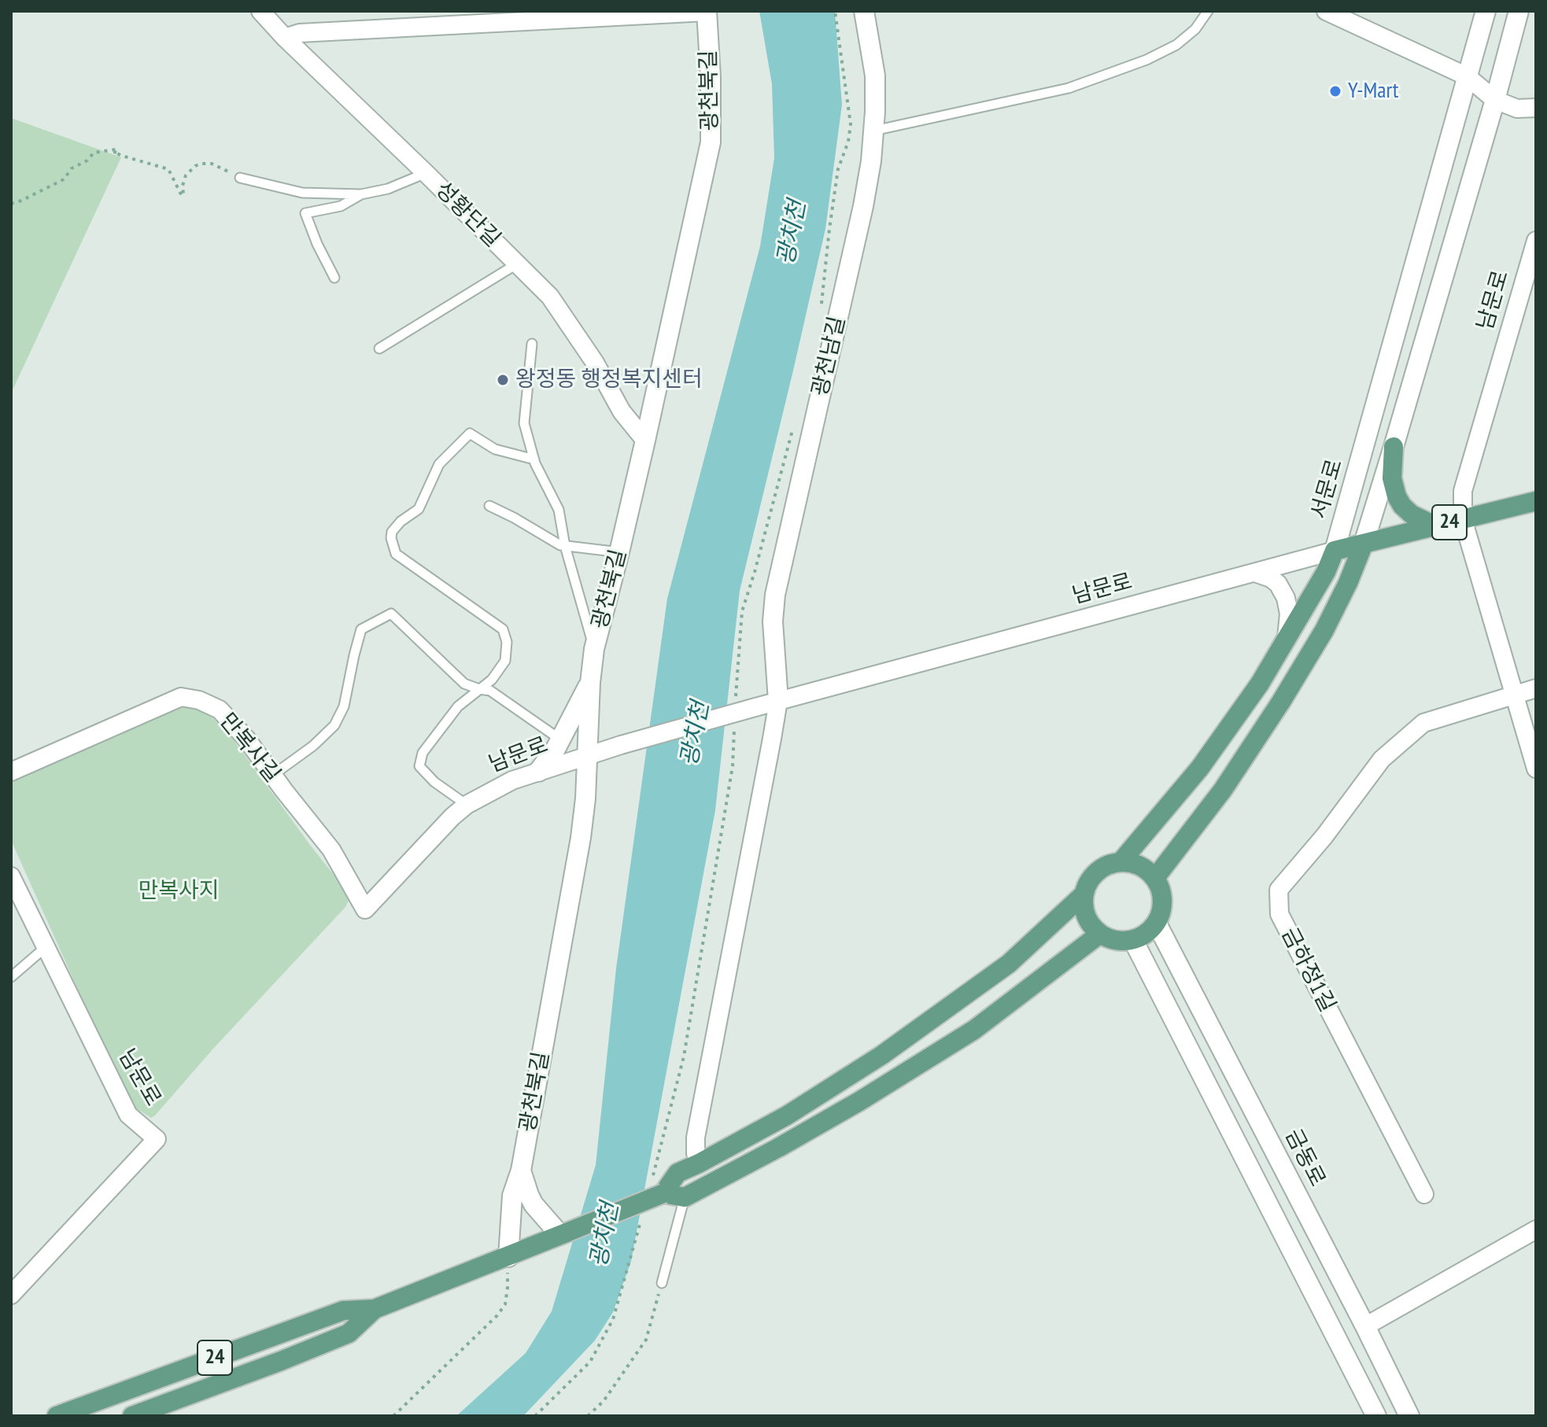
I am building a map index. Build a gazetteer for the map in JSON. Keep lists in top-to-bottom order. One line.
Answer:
{"streets":{"main road":["남문로","서문로","24"],"street":["광천북길","성황단길","광천남길","만복사길","금하정1길","금동로"]},"crossings":[["광천북길","성황단길"],["광천북길","남문로"],["광천북길","24"],["남문로","광천남길"],["남문로","서문로"],["남문로","만복사길"],["서문로","금동로"]],"water":["광치천"],"parks":["만복사지"],"places":["Y-Mart","왕정동 행정복지센터"]}
